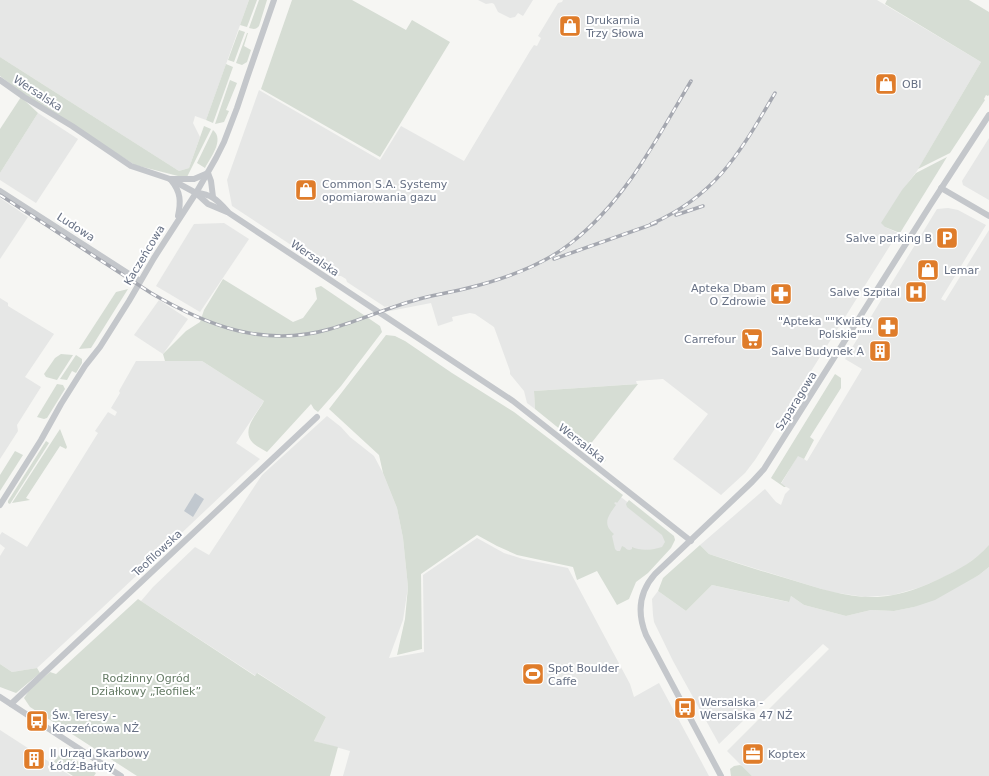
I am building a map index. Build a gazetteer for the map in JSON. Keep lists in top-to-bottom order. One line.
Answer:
{"streets":{"street":["Wersalska","Ludowa","Kaczeńcowa","Szparagowa","Teofilowska"]},"crossings":[["Wersalska","Kaczeńcowa"],["Wersalska","Szparagowa"],["Ludowa","Kaczeńcowa"]],"parks":["Rodzinny Ogród Działkowy „Teofilek”"],"places":{"shop":["Drukarnia Trzy Słowa","OBI","Common S.A. Systemy opomiarowania gazu","Lemar"],"parking":["Salve parking B"],"hospital":["Salve Szpital"],"pharmacy":["Apteka Dbam O Zdrowie","\"Apteka \"\"Kwiaty Polskie\"\"\""],"supermarket":["Carrefour"],"building":["Salve Budynek A","II Urząd Skarbowy Łódź-Bałuty"],"sports":["Spot Boulder Caffe"],"bus stop":["Wersalska - Wersalska 47 NŻ","Św. Teresy - Kaczeńcowa NŻ"],"office":["Koptex"]}}
